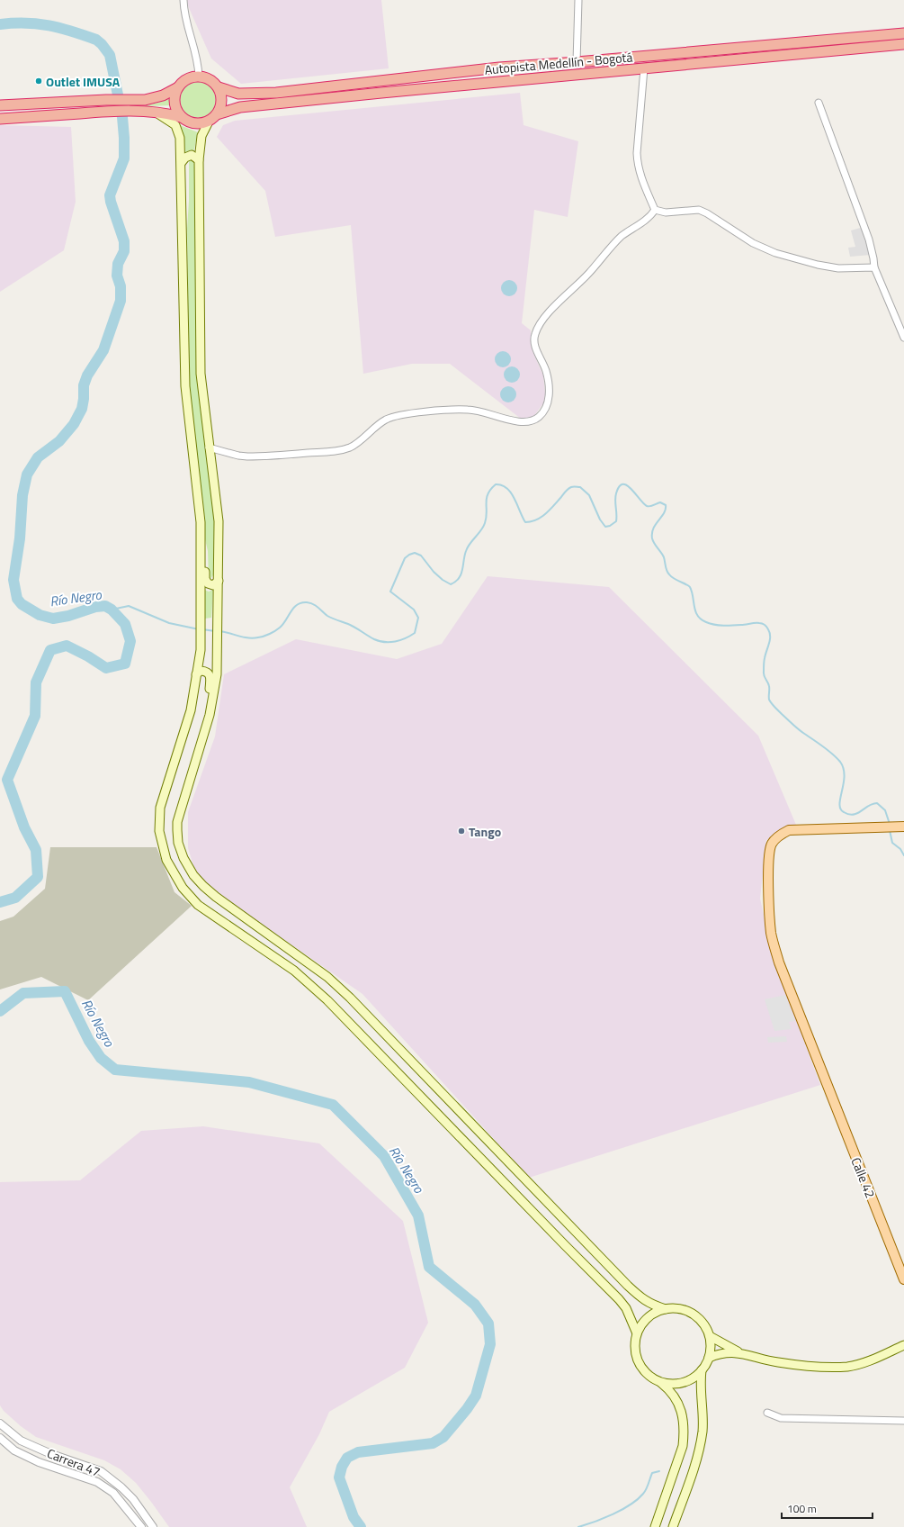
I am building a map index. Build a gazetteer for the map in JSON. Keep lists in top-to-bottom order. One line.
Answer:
{"streets":{"highway":["Autopista Medellín - Bogotá"],"main road":["Calle 42"],"street":["Carrera 47"]},"water":["Río Negro"],"places":["Outlet IMUSA","Tango"],"scale_bar":"100 m"}
